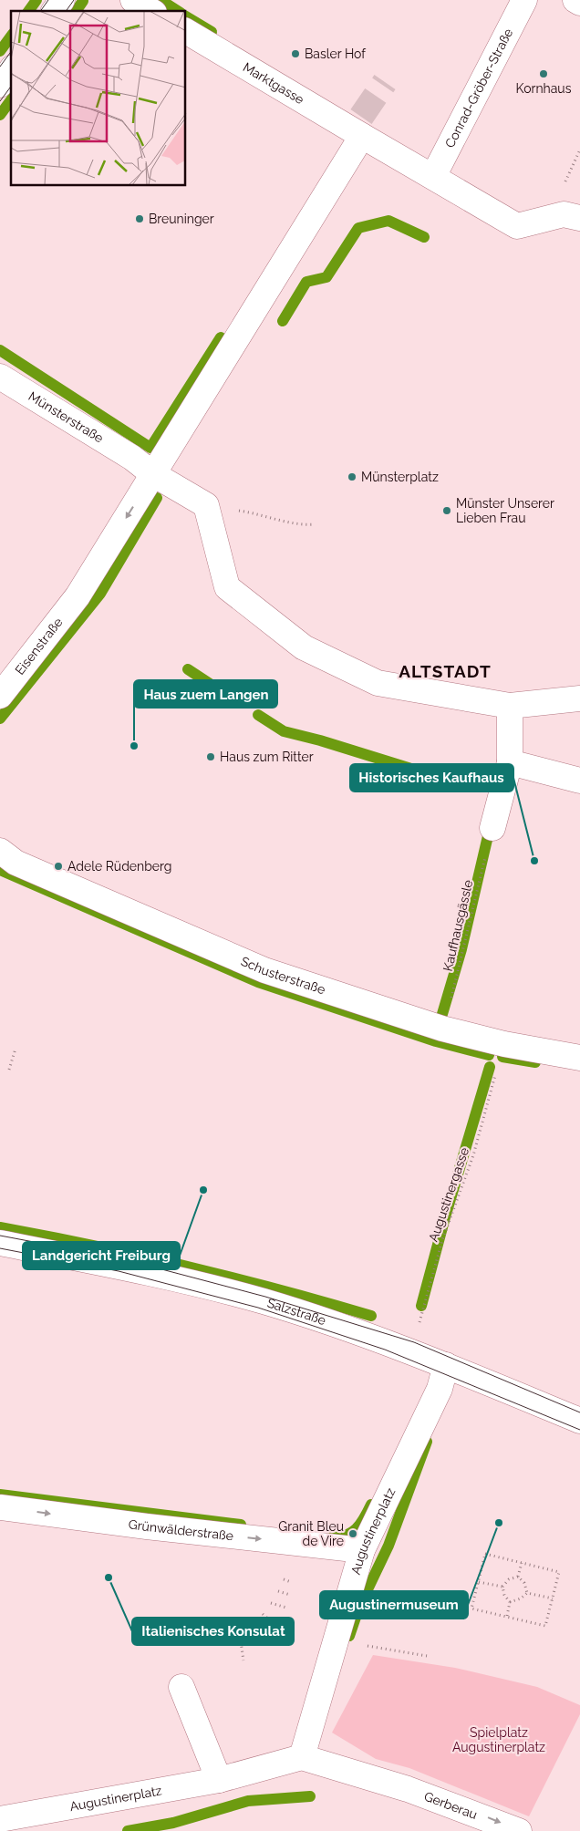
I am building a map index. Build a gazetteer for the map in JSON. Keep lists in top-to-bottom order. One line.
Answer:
{"streets":{"street":["Marktgasse","Conrad-Gröber-Straße","Münsterstraße","Eisenstraße","Schusterstraße","Salzstraße","Grünwälderstraße","Augustinerplatz","Gerberau"],"path":["Kaufhausgässle","Augustinergasse"]},"crossings":[["Münsterstraße","Eisenstraße"],["Kaufhausgässle","Schusterstraße"],["Schusterstraße","Augustinergasse"],["Augustinergasse","Salzstraße"],["Salzstraße","Augustinerplatz"],["Grünwälderstraße","Augustinerplatz"],["Augustinerplatz","Gerberau"]],"one_way":["Eisenstraße","Grünwälderstraße","Gerberau"],"districts":["ALTSTADT"],"parks":["Spielplatz Augustinerplatz"],"places":["Basler Hof","Kornhaus","Breuninger","Münsterplatz","Münster Unserer Lieben Frau","Haus zuem Langen","Haus zum Ritter","Historisches Kaufhaus","Adele Rüdenberg","Landgericht Freiburg","Augustinermuseum","Granit Bleu de Vire","Italienisches Konsulat"]}
